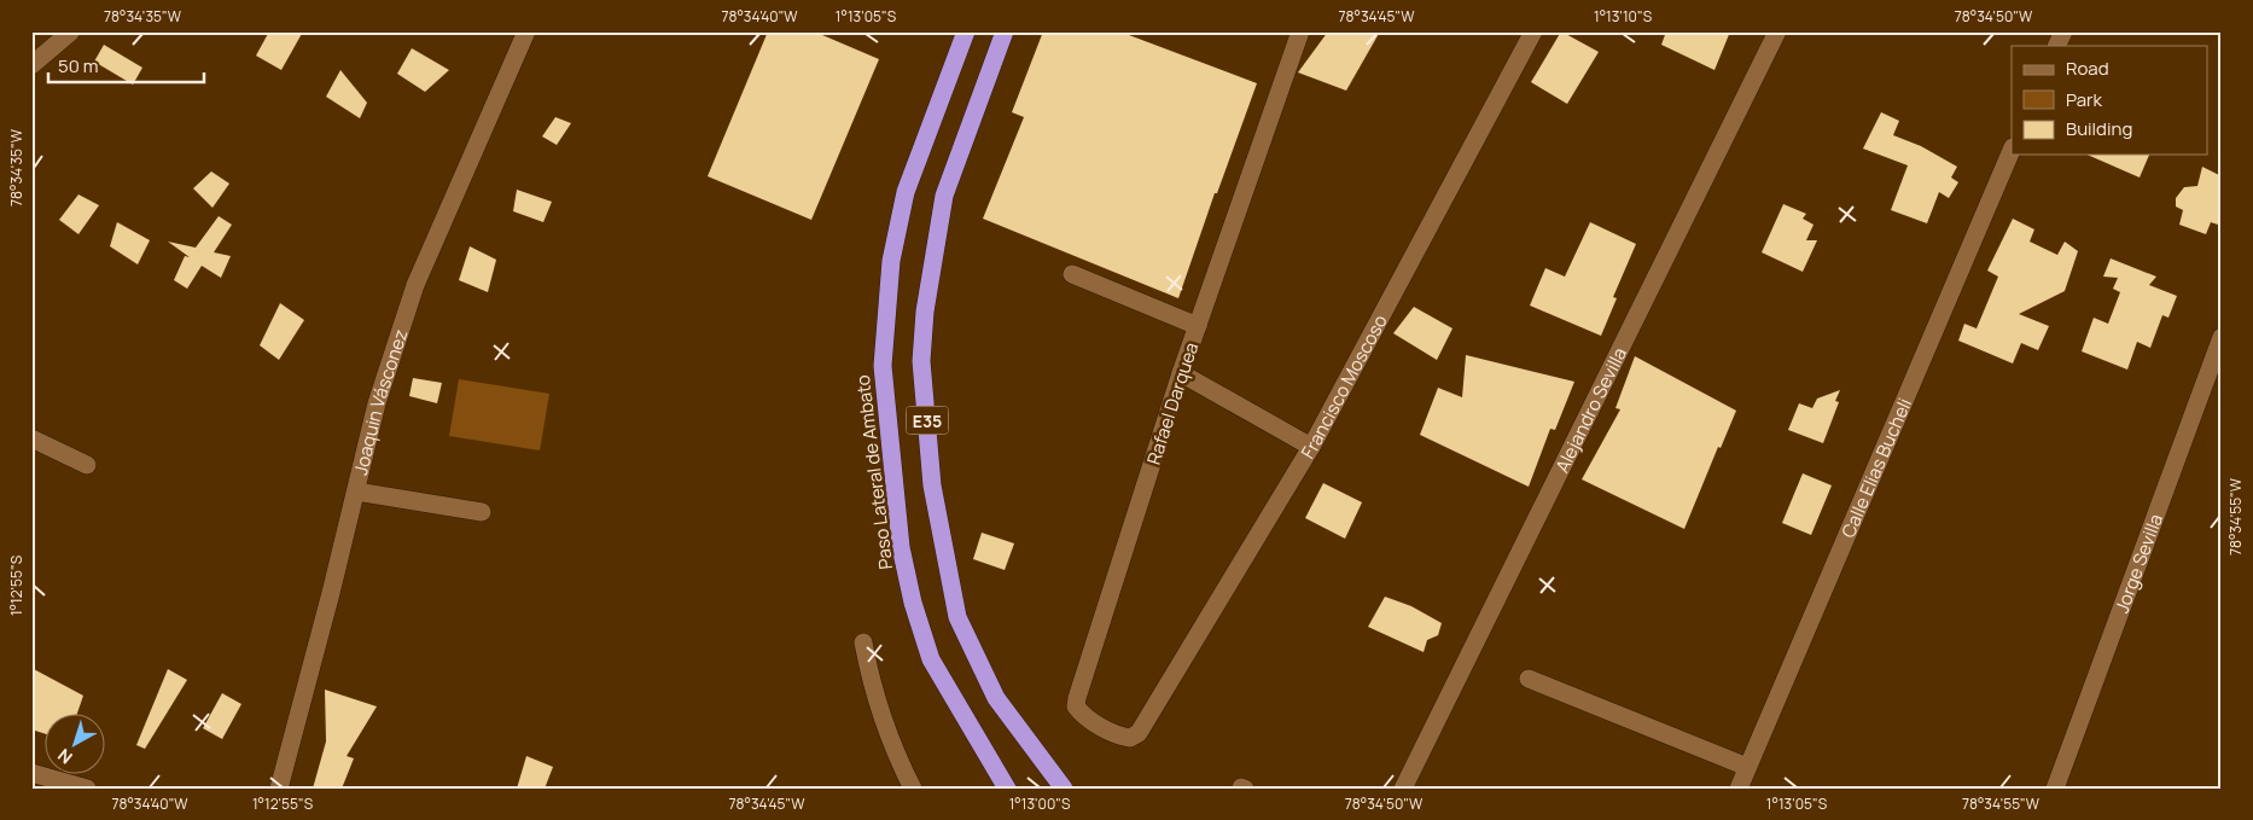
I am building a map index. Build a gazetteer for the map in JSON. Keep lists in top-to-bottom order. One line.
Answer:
{"streets":{"highway":["E35","Paso Lateral de Ambato"],"street":["Francisco Moscoso","Joaquin Vásconez","Rafael Darquea","Alejandro Sevilla","Calle Elias Bucheli","Jorge Sevilla"]},"crossings":[["Francisco Moscoso","Rafael Darquea"]],"legend":["Road","Park","Building"],"scale_bar":"50 m","north":"bottom left","coordinates":["78°34'35\"W","78°34'40\"W","1°13'05\"S","78°34'45\"W","1°13'10\"S","78°34'50\"W","78°34'55\"W","1°12'55\"S","1°13'00\"S"]}
